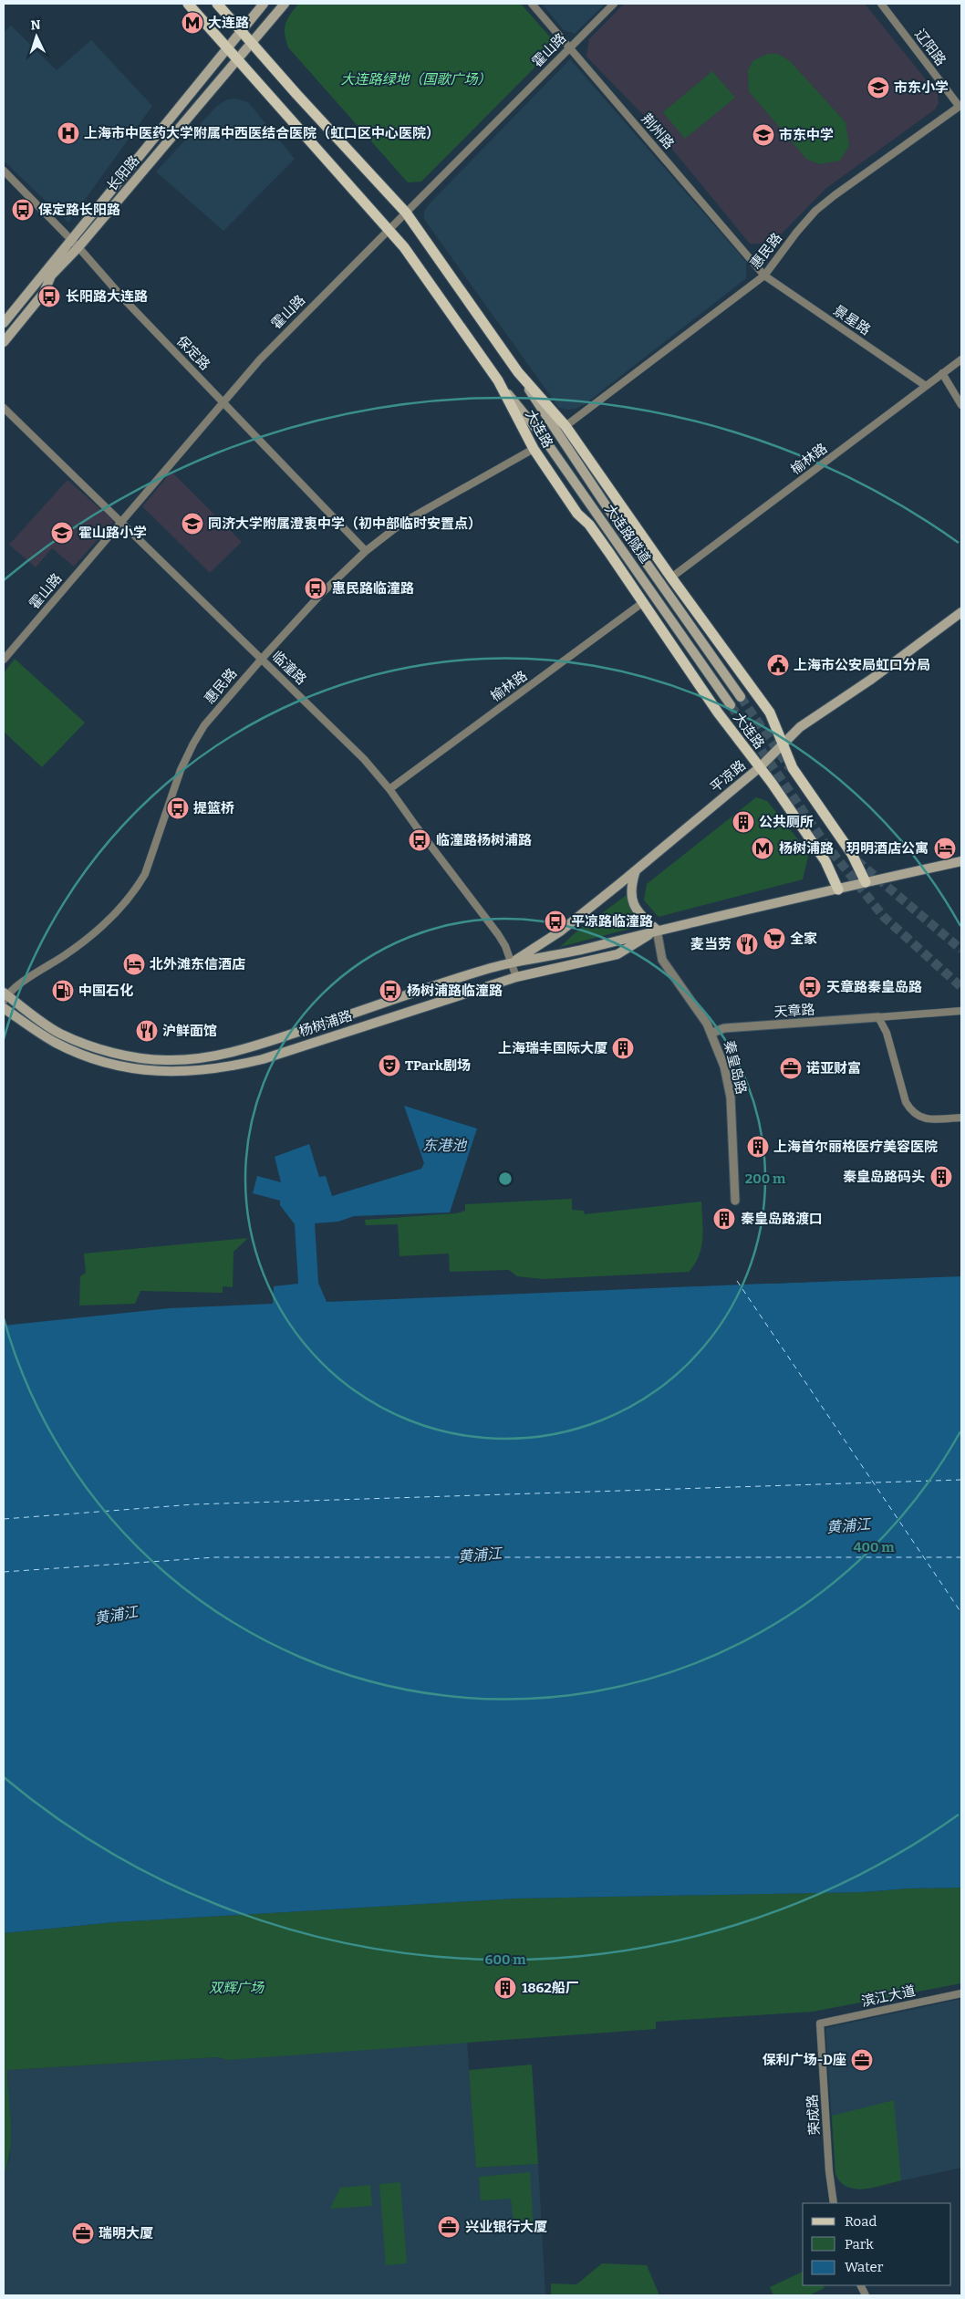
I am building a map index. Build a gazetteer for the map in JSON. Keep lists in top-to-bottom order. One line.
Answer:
{"streets":{"main road":["长阳路","大连路","大连路隧道","平凉路","杨树浦路"],"street":["辽阳路","霍山路","荆州路","惠民路","景星路","保定路","榆林路","临潼路","天章路","秦皇岛路","滨江大道","荣成路"]},"crossings":[["辽阳路","惠民路"],["霍山路","荆州路"],["霍山路","保定路"],["霍山路","大连路"],["霍山路","临潼路"],["荆州路","惠民路"],["荆州路","景星路"],["长阳路","保定路"],["长阳路","大连路"],["惠民路","景星路"],["惠民路","保定路"],["惠民路","大连路"],["惠民路","临潼路"],["惠民路","杨树浦路"],["景星路","榆林路"],["大连路","榆林路"],["大连路","大连路隧道"],["大连路","平凉路"],["大连路","杨树浦路"],["榆林路","临潼路"],["临潼路","平凉路"],["临潼路","杨树浦路"],["平凉路","杨树浦路"],["天章路","秦皇岛路"],["杨树浦路","秦皇岛路"],["滨江大道","荣成路"]],"water":["东港池","黄浦江"],"parks":["大连路绿地（国歌广场）","双辉广场"],"places":{"metro station":["大连路","杨树浦路"],"school or university":["市东小学","市东中学","同济大学附属澄衷中学（初中部临时安置点）","霍山路小学"],"hospital":["上海市中医药大学附属中西医结合医院（虹口区中心医院）"],"bus stop":["保定路长阳路","长阳路大连路","惠民路临潼路","提篮桥","临潼路杨树浦路","平凉路临潼路","天章路秦皇岛路","杨树浦路临潼路"],"public building":["上海市公安局虹口分局"],"building":["公共厕所","上海瑞丰国际大厦","上海首尔丽格医疗美容医院","秦皇岛路码头","秦皇岛路渡口","1862船厂"],"hotel":["玥明酒店公寓","北外滩东信酒店"],"supermarket":["全家"],"restaurant":["麦当劳","沪鲜面馆"],"fuel station":["中国石化"],"theatre":["TPark剧场"],"office":["诺亚财富","保利广场-D座","兴业银行大厦","瑞明大厦"]},"legend":["Road","Park","Water"],"north":"top","rings":["200 m","400 m","600 m"]}
